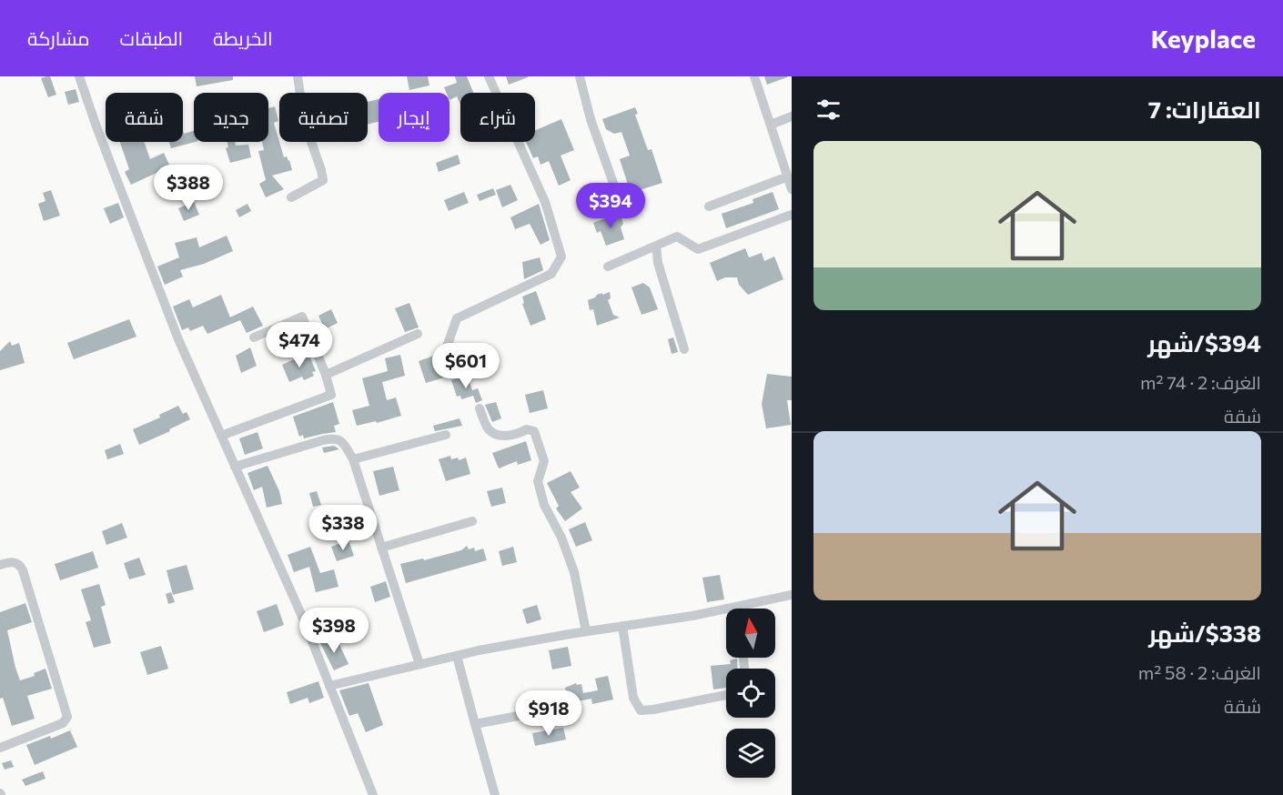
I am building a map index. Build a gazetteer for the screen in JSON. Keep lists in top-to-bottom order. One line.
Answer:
{"north":"top","page":{"header":"Keyplace","nav":["الخريطة","الطبقات","مشاركة"],"heading":"العقارات: 7","chip":["شراء","إيجار","تصفية","جديد","شقة"],"list":[{"name":"$394/شهر","note":"الغرف: 2 · 74 m² · شقة"},{"name":"$338/شهر","note":"الغرف: 2 · 58 m² · شقة"}],"price":["$388","$394","$474","$601","$338","$398","$918"]}}
